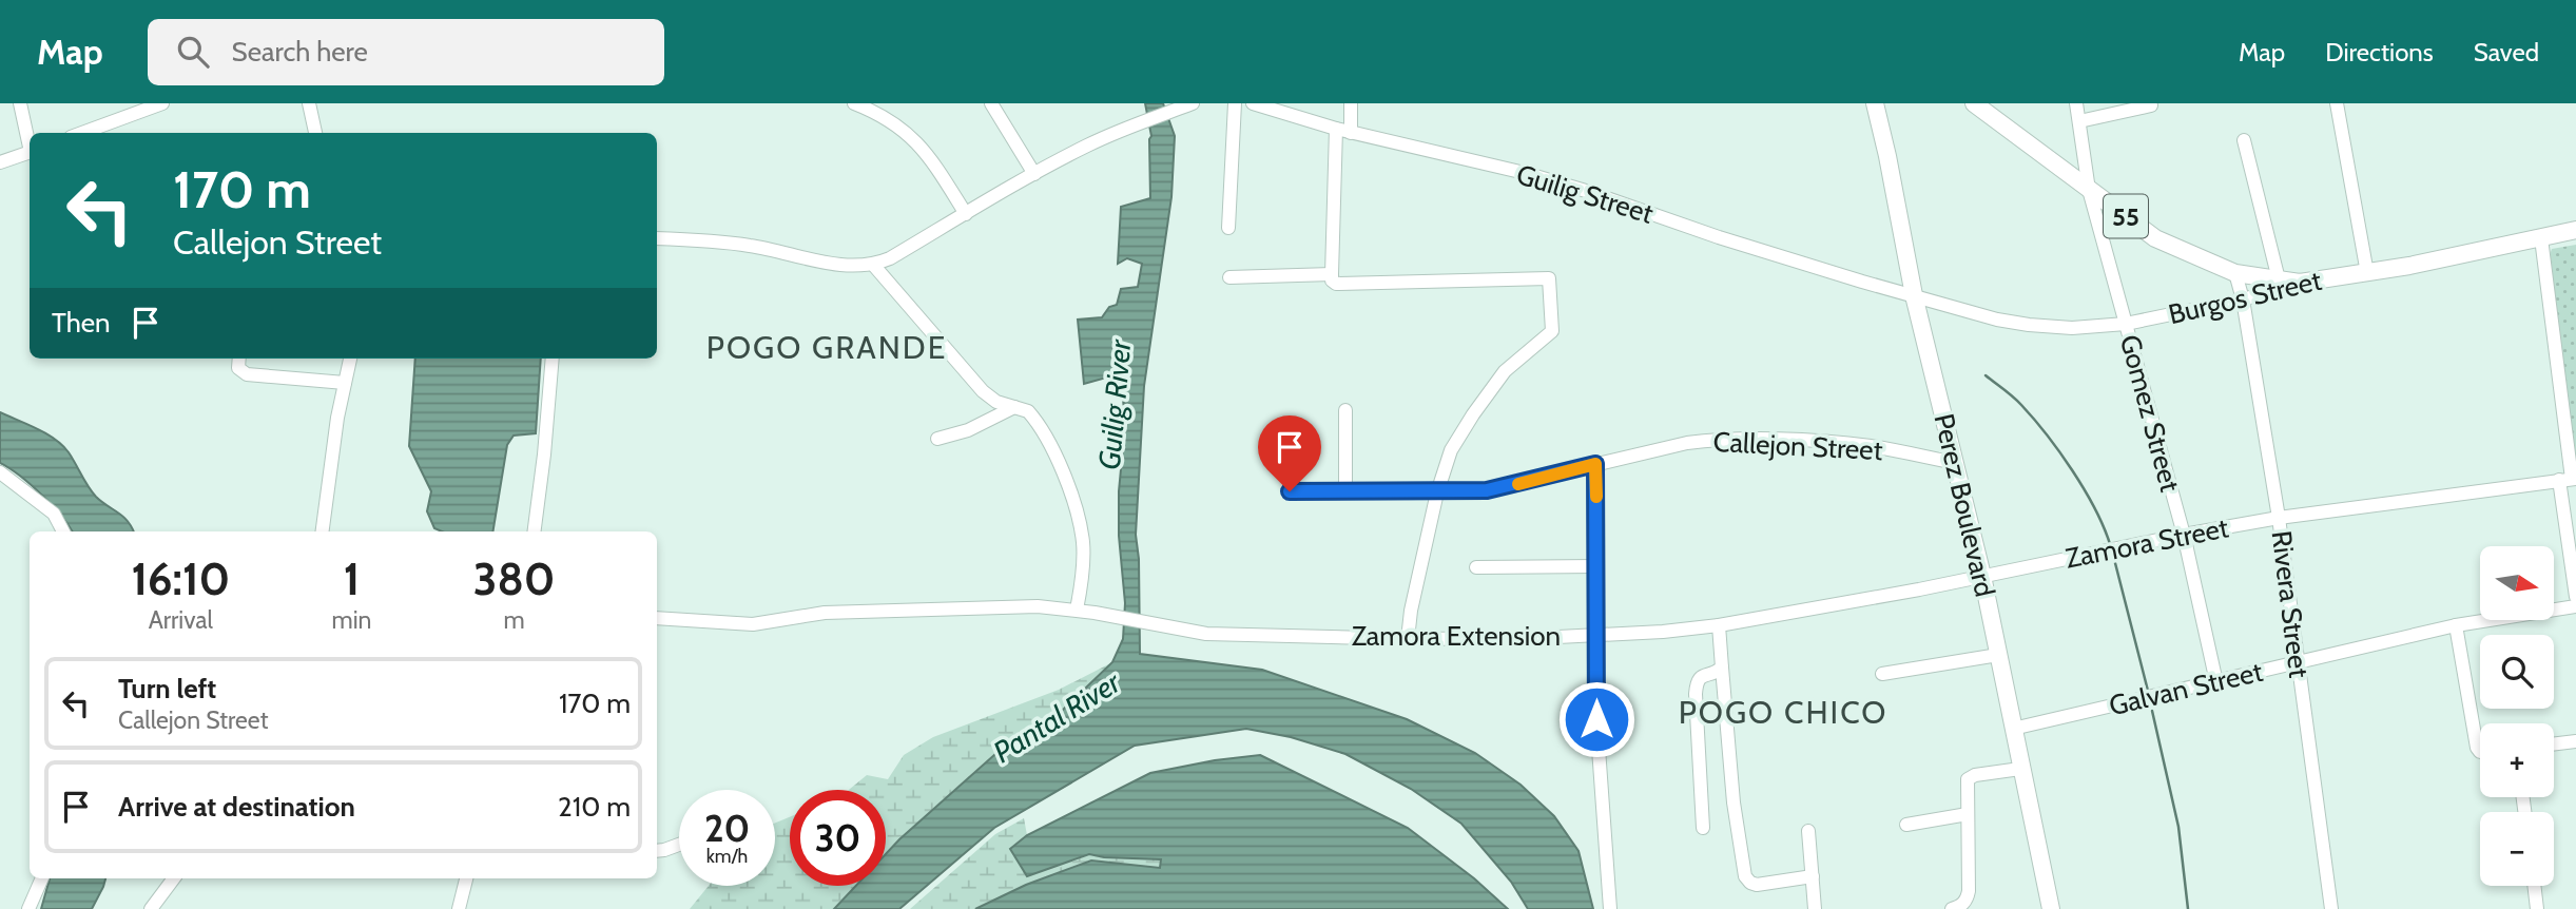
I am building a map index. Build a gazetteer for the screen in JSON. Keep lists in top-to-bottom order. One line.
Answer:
{"streets":{"main road":["55","Burgos Street","Perez Boulevard"],"street":["Guilig Street","Gomez Street","Callejon Street","Zamora Street","Rivera Street","Zamora Extension","Galvan Street"]},"crossings":[["Guilig Street","Burgos Street"],["Guilig Street","Perez Boulevard"],["55","Burgos Street"],["55","Gomez Street"],["55","Rivera Street"],["Burgos Street","Gomez Street"],["Burgos Street","Perez Boulevard"],["Burgos Street","Rivera Street"],["Gomez Street","Zamora Street"],["Gomez Street","Galvan Street"],["Callejon Street","Perez Boulevard"],["Perez Boulevard","Zamora Street"],["Perez Boulevard","Zamora Extension"],["Perez Boulevard","Galvan Street"],["Zamora Street","Rivera Street"],["Zamora Street","Zamora Extension"],["Rivera Street","Galvan Street"]],"districts":["POGO GRANDE","POGO CHICO"],"water":["Guilig River","Pantal River"],"north":"right","page":{"header":"Map","search":"Search here","nav":["Map","Directions","Saved"],"turn":["170 m","Callejon Street"],"then":"Then","eta":["16:10","Arrival","1","min","380","m"],"map_buttons":["+","−"],"list":[{"name":"Turn left","note":"Callejon Street","value":"170 m"},{"name":"Arrive at destination","value":"210 m"}],"speed":"20 km/h","limit":"30"}}
